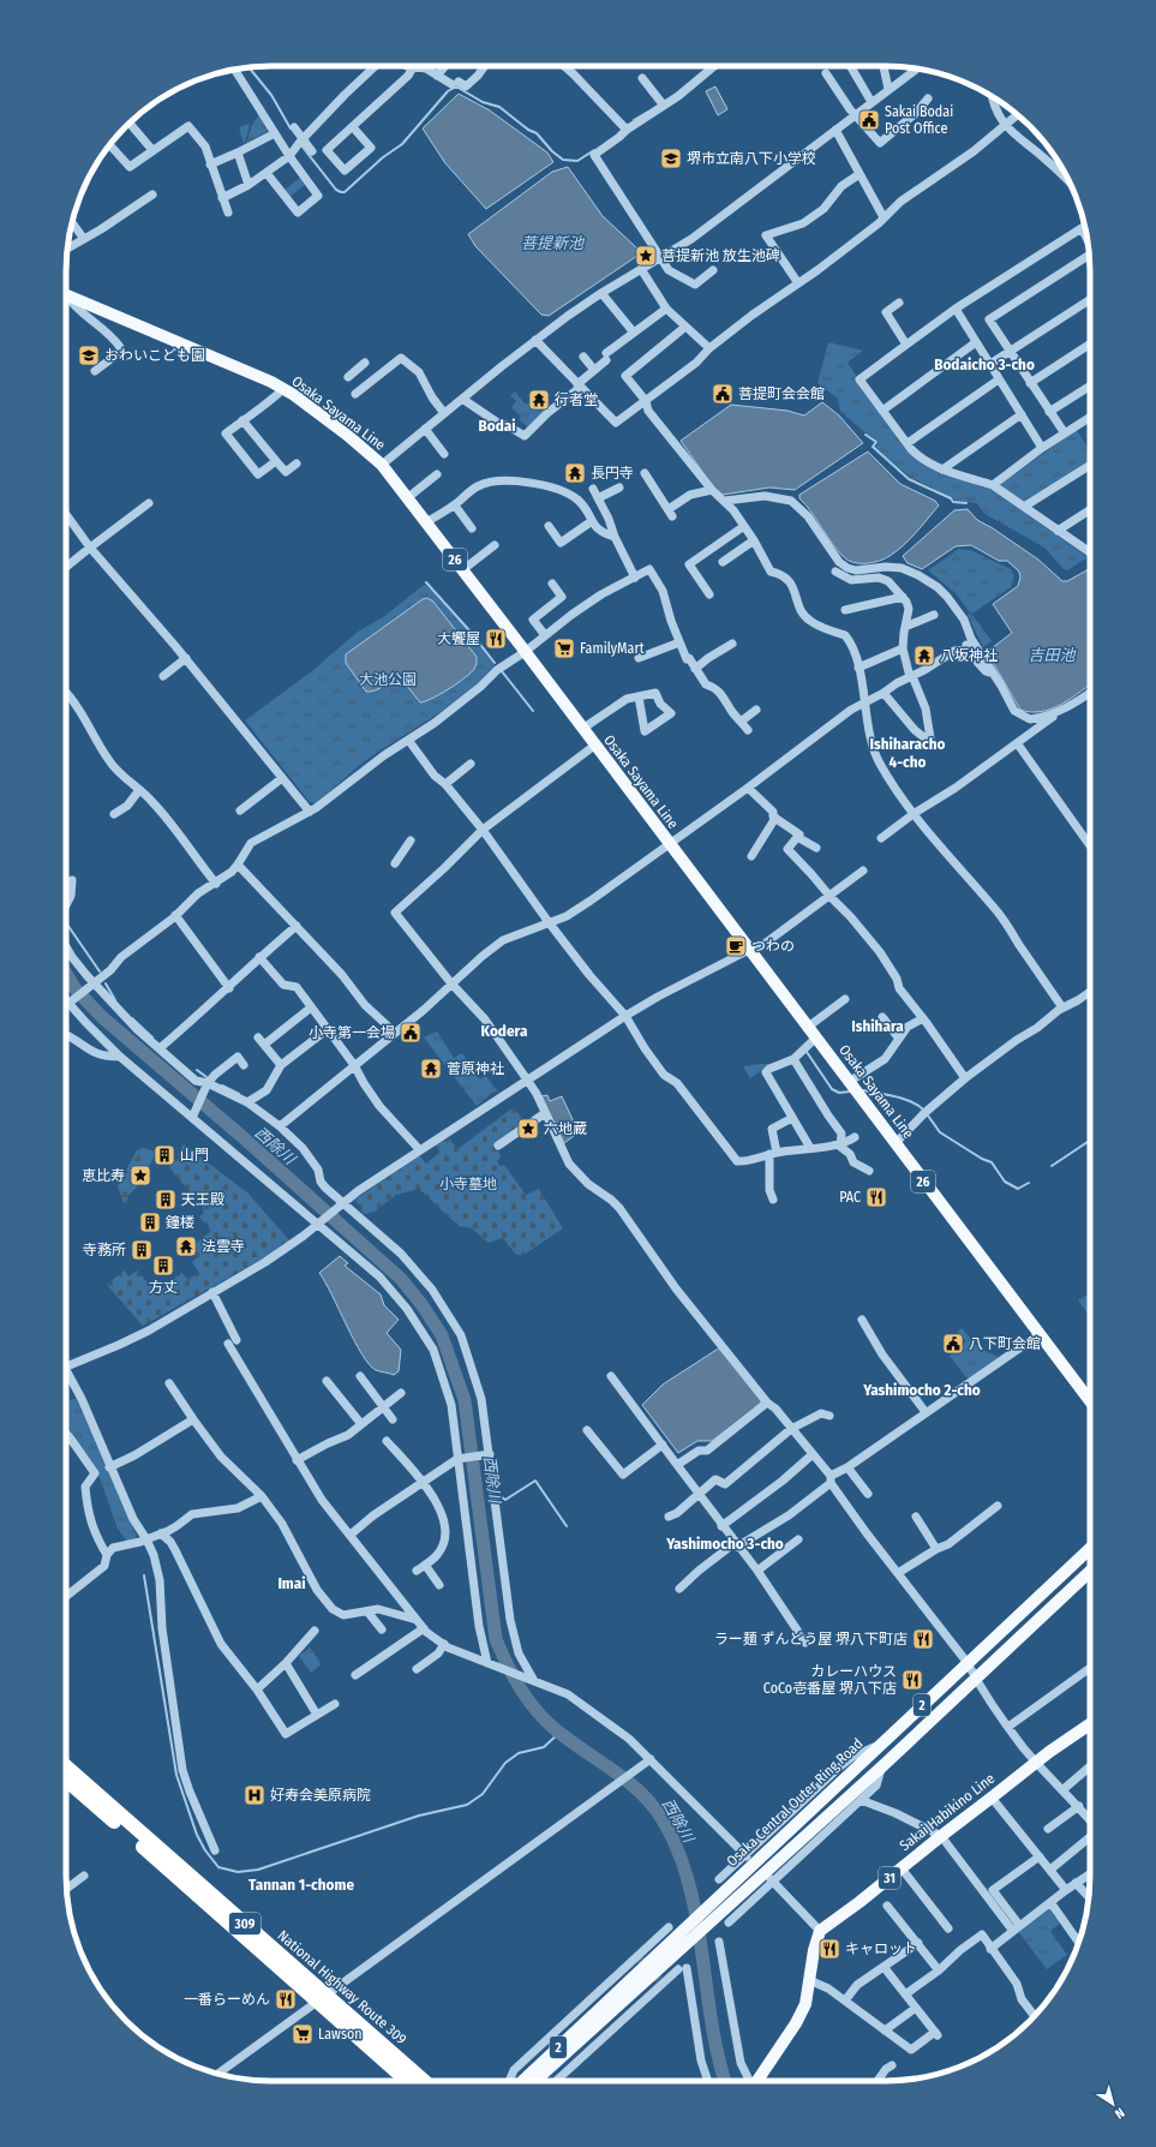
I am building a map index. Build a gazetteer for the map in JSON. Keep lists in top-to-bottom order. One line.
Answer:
{"streets":{"highway":["309","National Highway Route 309"],"main road":["Osaka Sayama Line","26","2","Osaka Central Outer Ring Road","Sakai Habikino Line","31"]},"crossings":[["2","Osaka Central Outer Ring Road"]],"districts":["Bodaicho 3-cho","Bodai","Ishiharacho 4-cho","Ishihara","Kodera","Yashimocho 2-cho","Yashimocho 3-cho","Imai","Tannan 1-chome"],"water":["菩提新池","吉田池","西除川"],"parks":["大池公園","小寺墓地"],"places":{"public building":["Sakai Bodai Post Office","菩提町会会館","小寺第一会場","八下町会館"],"school or university":["堺市立南八下小学校","おわいこども園"],"place":["菩提新池 放生池碑","六地蔵","恵比寿"],"temple":["行者堂","長円寺","八坂神社","菅原神社","法雲寺"],"restaurant":["大饗屋","PAC","ラー麺 ずんどう屋 堺八下町店","カレーハウス CoCo壱番屋 堺八下店","キャロット","一番らーめん"],"supermarket":["FamilyMart","Lawson"],"cafe":["つわの"],"building":["山門","天王殿","鐘楼","寺務所","方丈"],"hospital":["好寿会美原病院"]},"north":"bottom right"}
